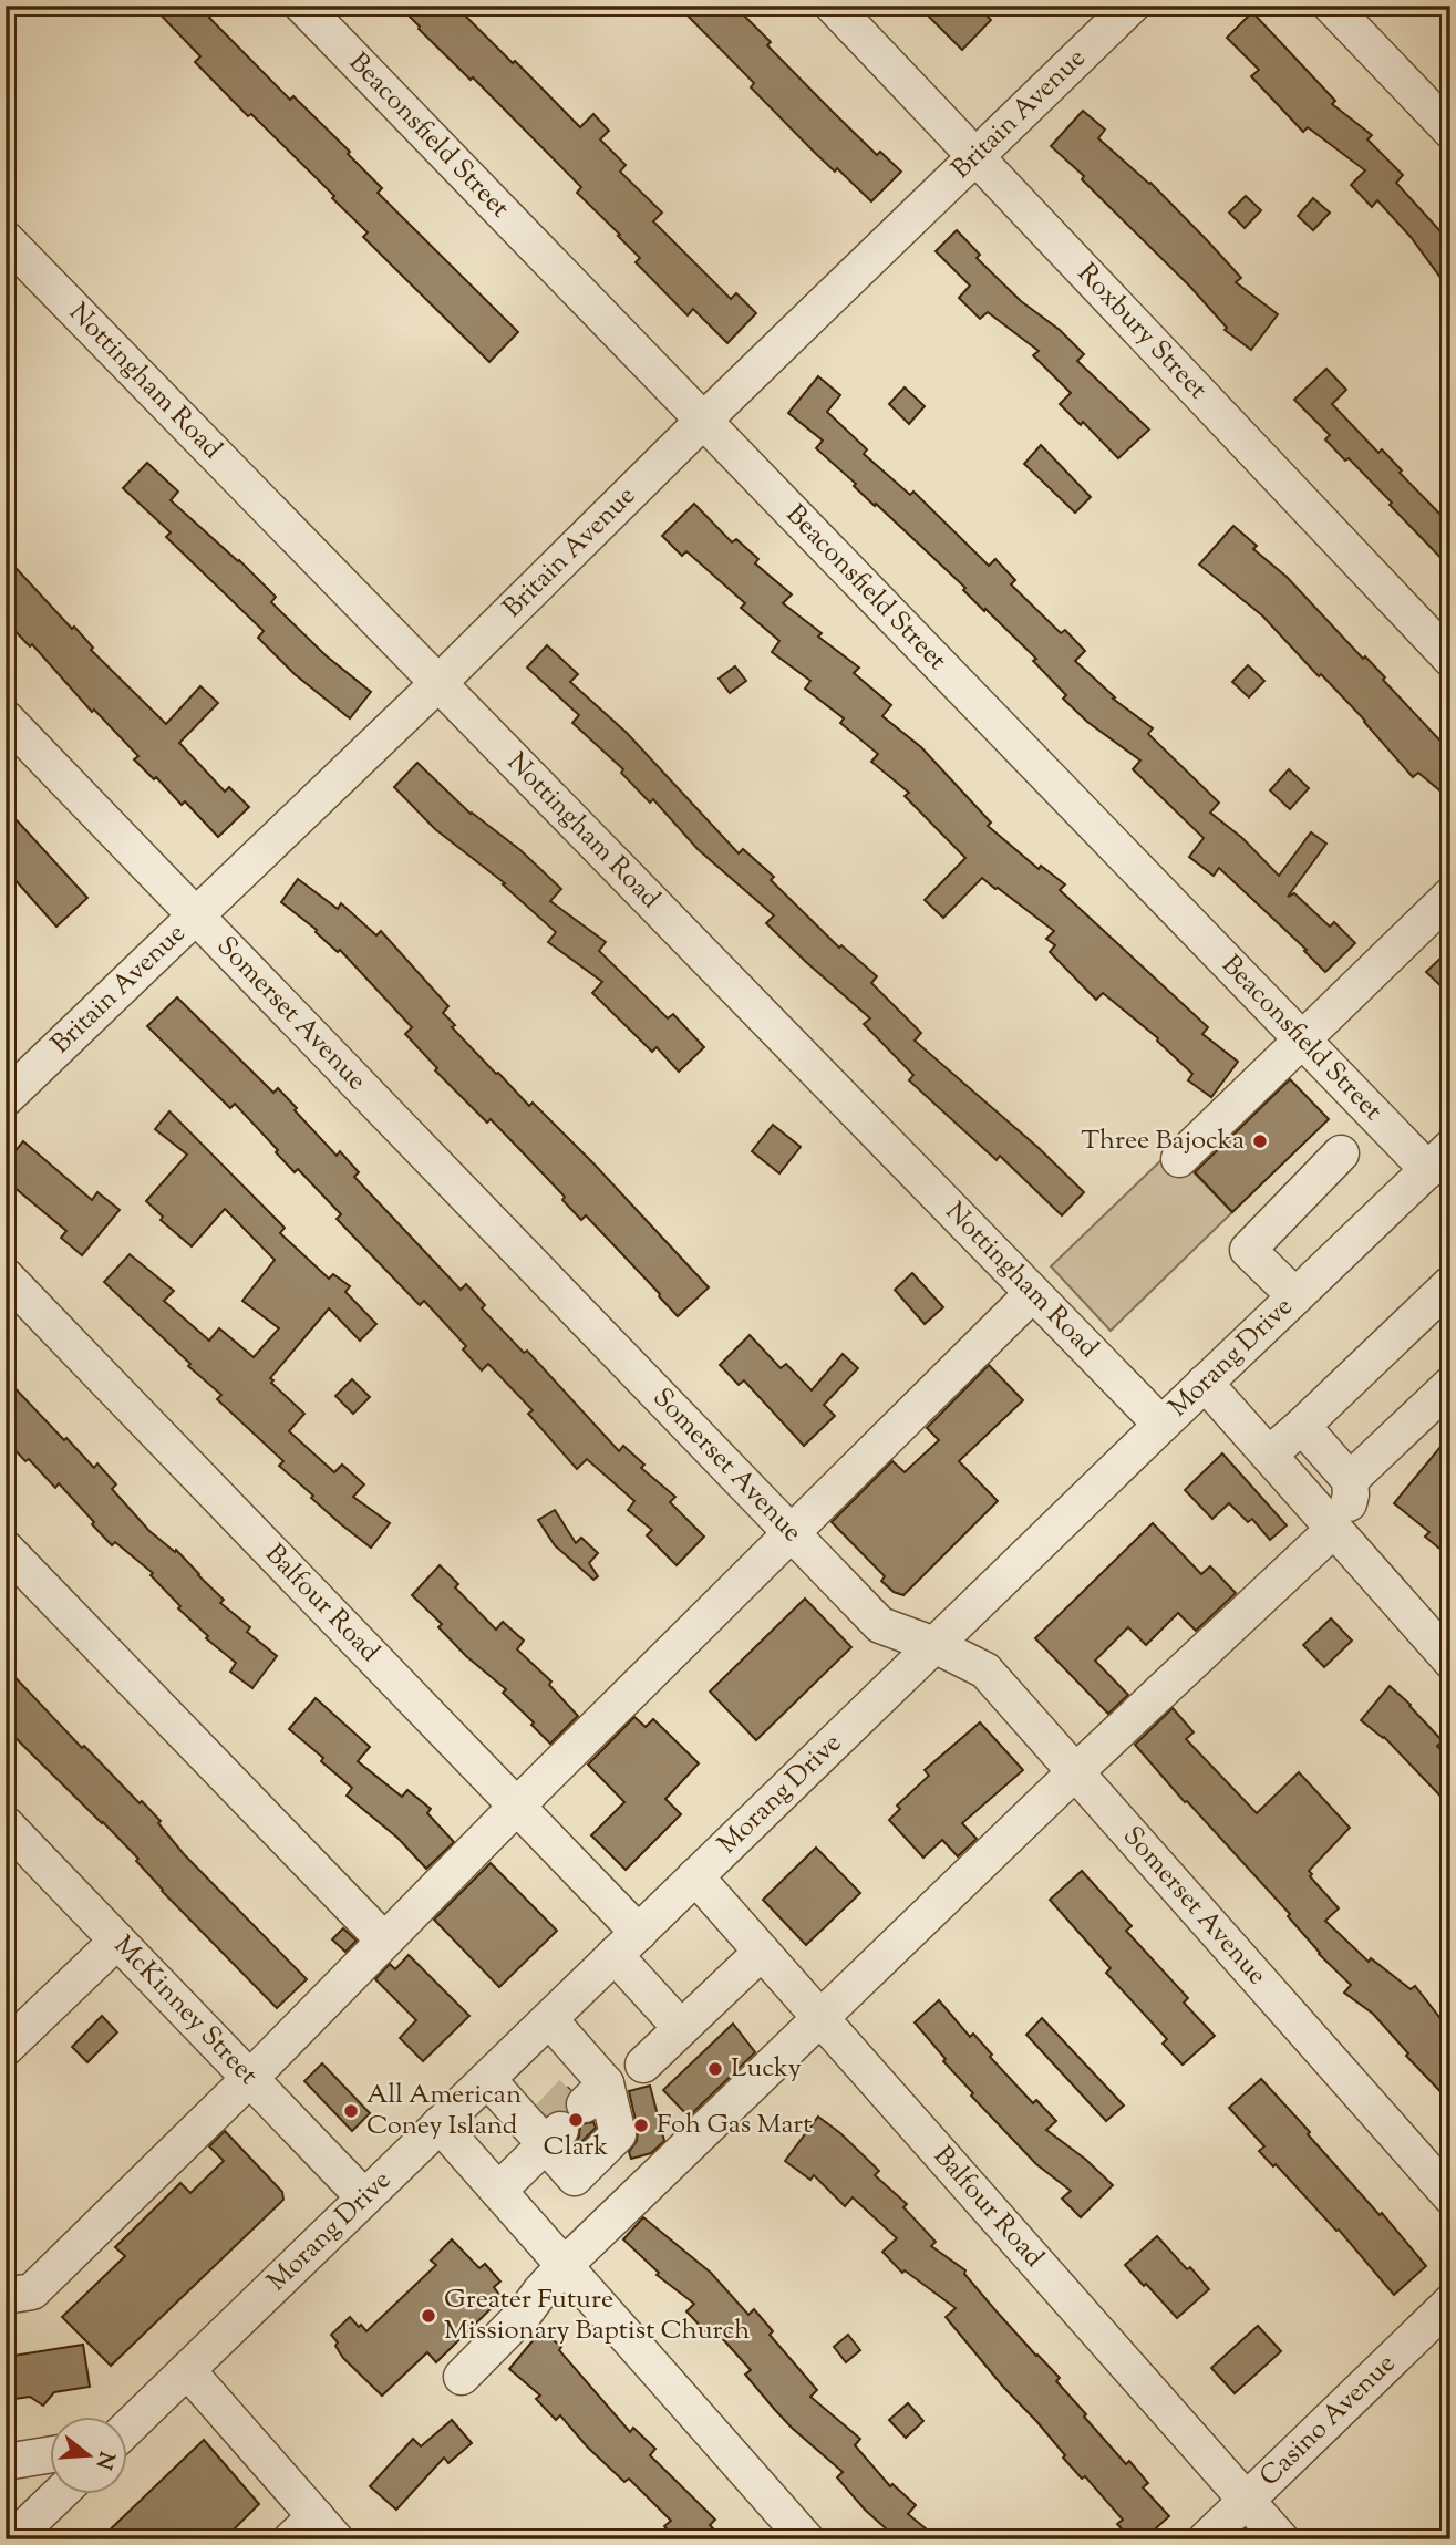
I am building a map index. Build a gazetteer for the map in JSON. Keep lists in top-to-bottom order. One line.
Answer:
{"streets":{"street":["Britain Avenue","Beaconsfield Street","Roxbury Street","Nottingham Road","Somerset Avenue","Morang Drive","Balfour Road","McKinney Street","Casino Avenue"]},"crossings":[["Britain Avenue","Beaconsfield Street"],["Britain Avenue","Roxbury Street"],["Britain Avenue","Nottingham Road"],["Britain Avenue","Somerset Avenue"],["Beaconsfield Street","Morang Drive"],["Nottingham Road","Morang Drive"],["Somerset Avenue","Morang Drive"],["Morang Drive","Balfour Road"],["Morang Drive","McKinney Street"],["Balfour Road","Casino Avenue"]],"places":["Three Bajocka","Lucky","All American Coney Island","Clark","Foh Gas Mart","Greater Future Missionary Baptist Church"],"north":"right"}
